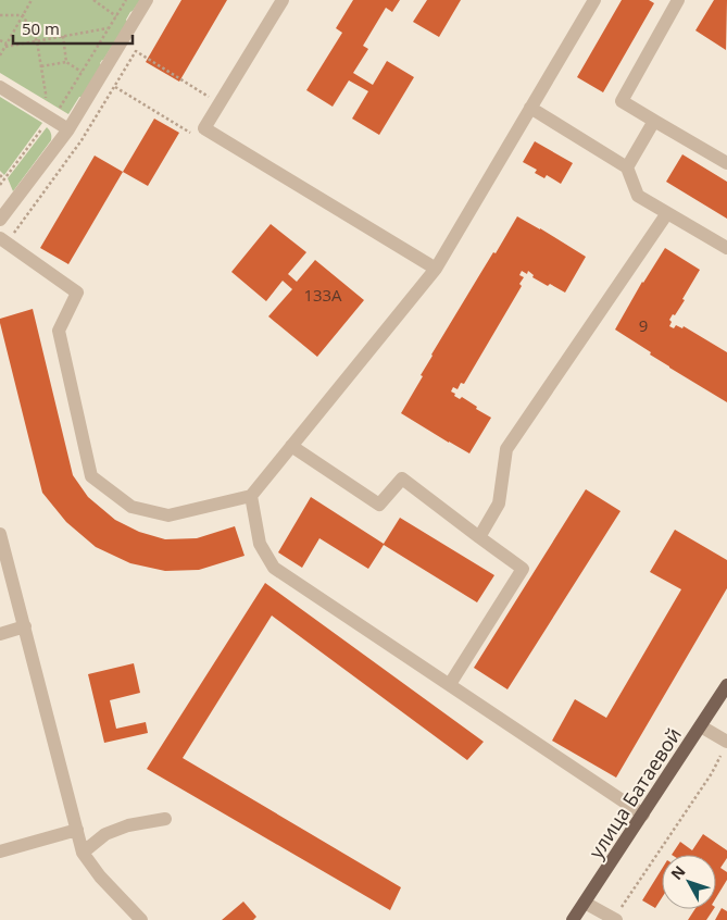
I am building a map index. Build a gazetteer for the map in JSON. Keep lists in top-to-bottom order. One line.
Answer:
{"streets":{"main road":["улица Батаевой"]},"house_numbers":["133А","9"],"scale_bar":"50 m","north":"top left"}
